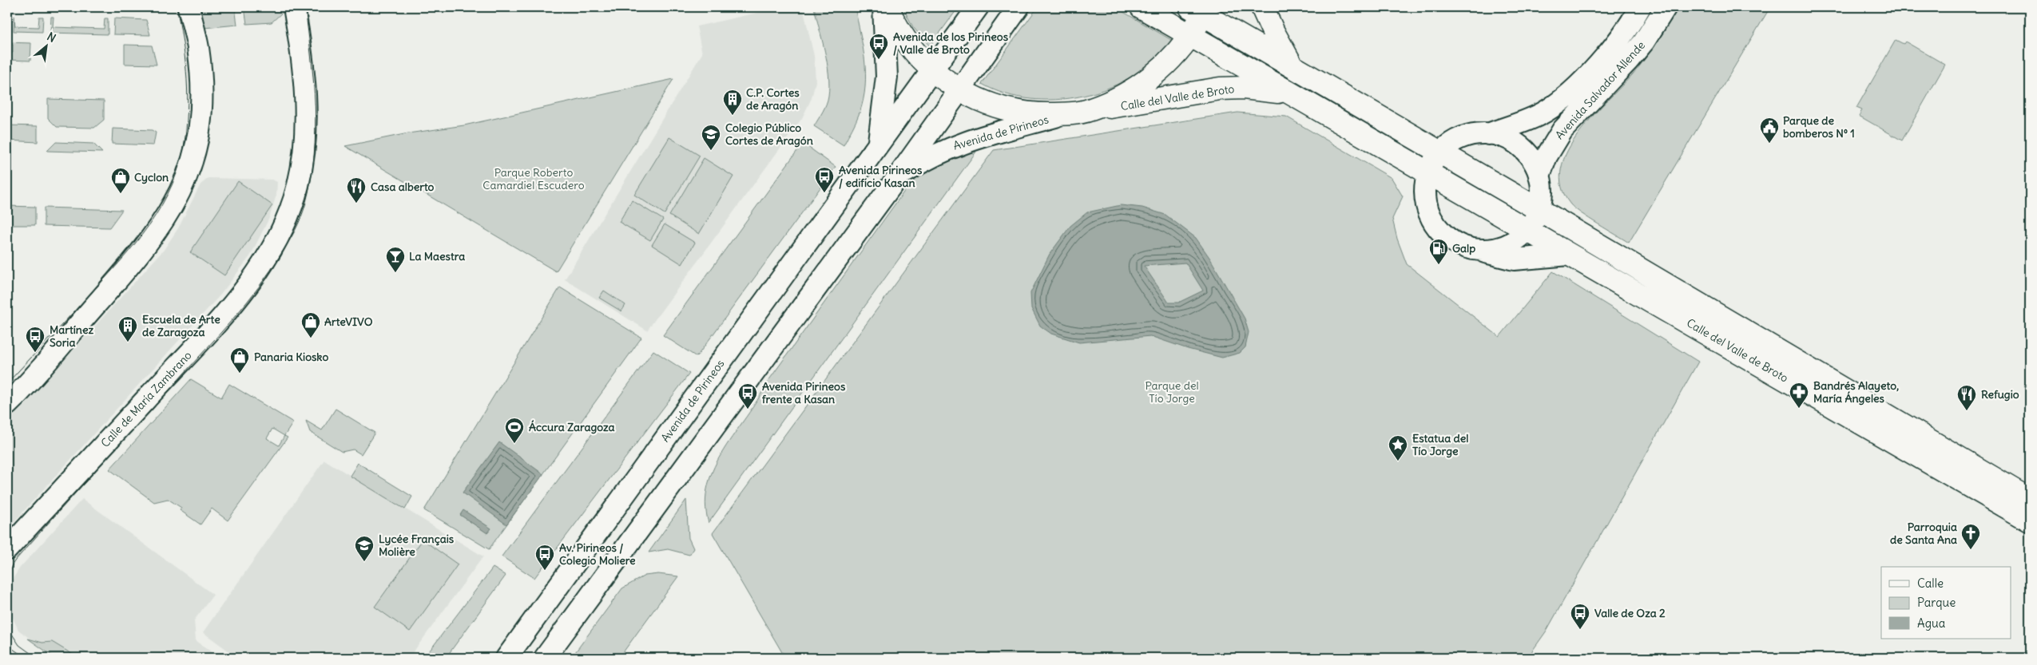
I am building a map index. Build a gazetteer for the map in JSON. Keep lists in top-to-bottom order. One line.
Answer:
{"streets":{"main road":["Avenida Salvador Allende","Calle del Valle de Broto","Avenida de Pirineos","Calle de María Zambrano"]},"crossings":[["Calle del Valle de Broto","Avenida de Pirineos"]],"parks":["Parque Roberto Camardiel Escudero","Parque del Tío Jorge"],"places":{"bus stop":["Avenida de los Pirineos / Valle de Broto","Avenida Pirineos / edificio Kasan","Martínez Soria","Avenida Pirineos frente a Kasan","Av. Pirineos / Colegio Moliere","Valle de Oza 2"],"building":["C.P. Cortes de Aragón","Escuela de Arte de Zaragoza"],"public building":["Parque de bomberos Nº 1"],"school or university":["Colegio Público Cortes de Aragón","Lycée Français Molière"],"shop":["Cyclon","ArteVIVO","Panaria Kiosko"],"restaurant":["Casa alberto","Refugio"],"fuel station":["Galp"],"bar":["La Maestra"],"pharmacy":["Bandrés Alayeto, María Ángeles"],"sports":["Áccura Zaragoza"],"place":["Estatua del Tío Jorge"],"church":["Parroquia de Santa Ana"]},"legend":["Calle","Parque","Agua"],"north":"top right"}
